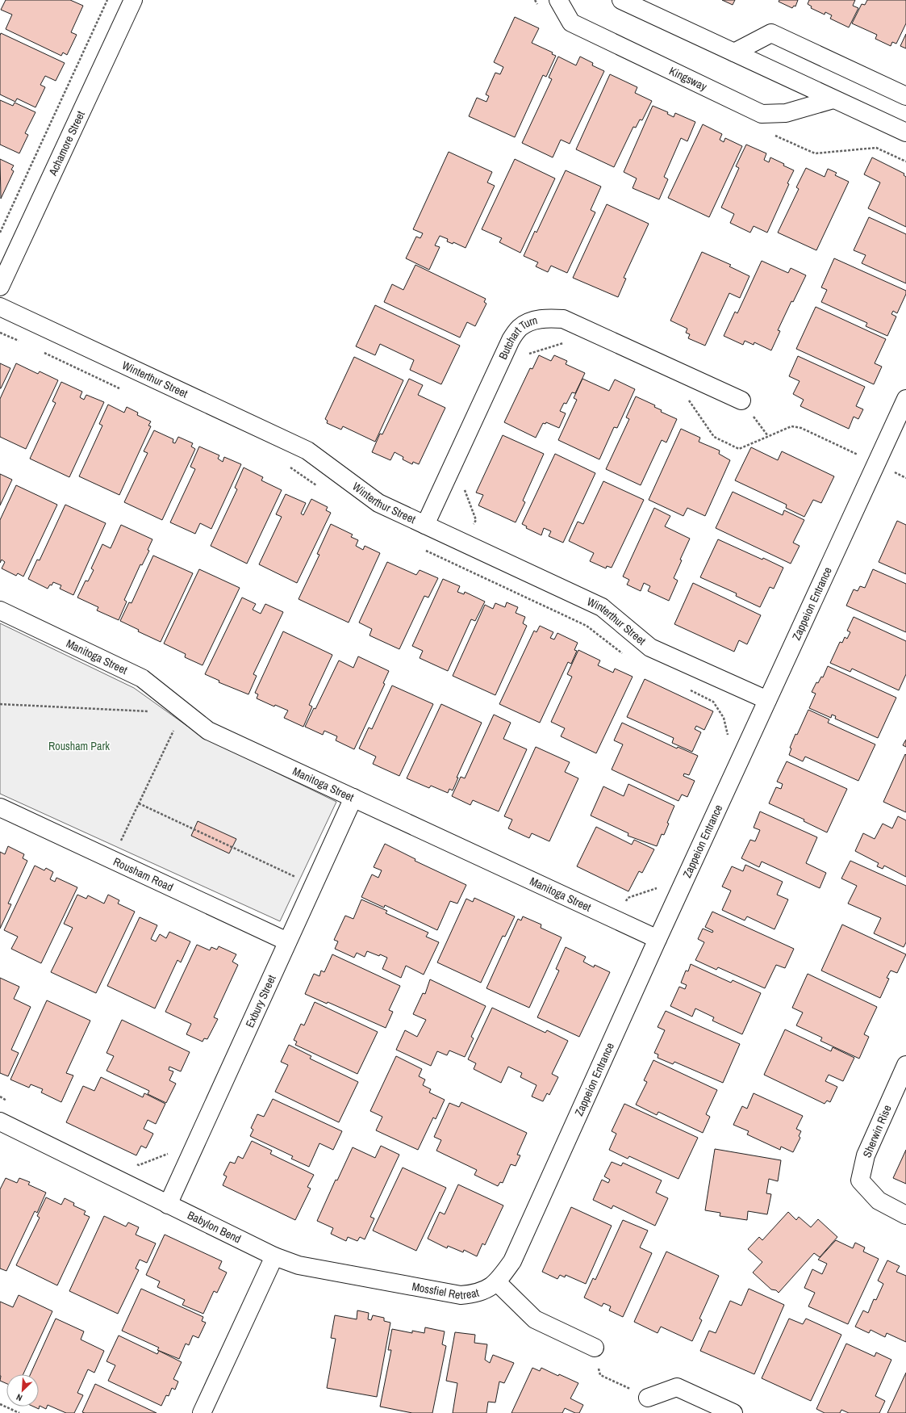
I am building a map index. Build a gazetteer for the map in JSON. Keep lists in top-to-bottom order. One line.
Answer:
{"streets":{"street":["Kingsway","Achamore Street","Butchart Turn","Winterthur Street","Zappeion Entrance","Manitoga Street","Rousham Road","Exbury Street","Sherwin Rise","Babylon Bend","Mossfiel Retreat"]},"crossings":[["Butchart Turn","Winterthur Street"],["Winterthur Street","Zappeion Entrance"],["Zappeion Entrance","Manitoga Street"],["Zappeion Entrance","Mossfiel Retreat"],["Manitoga Street","Exbury Street"],["Rousham Road","Exbury Street"],["Exbury Street","Babylon Bend"],["Babylon Bend","Mossfiel Retreat"]],"parks":["Rousham Park"],"north":"bottom left"}
